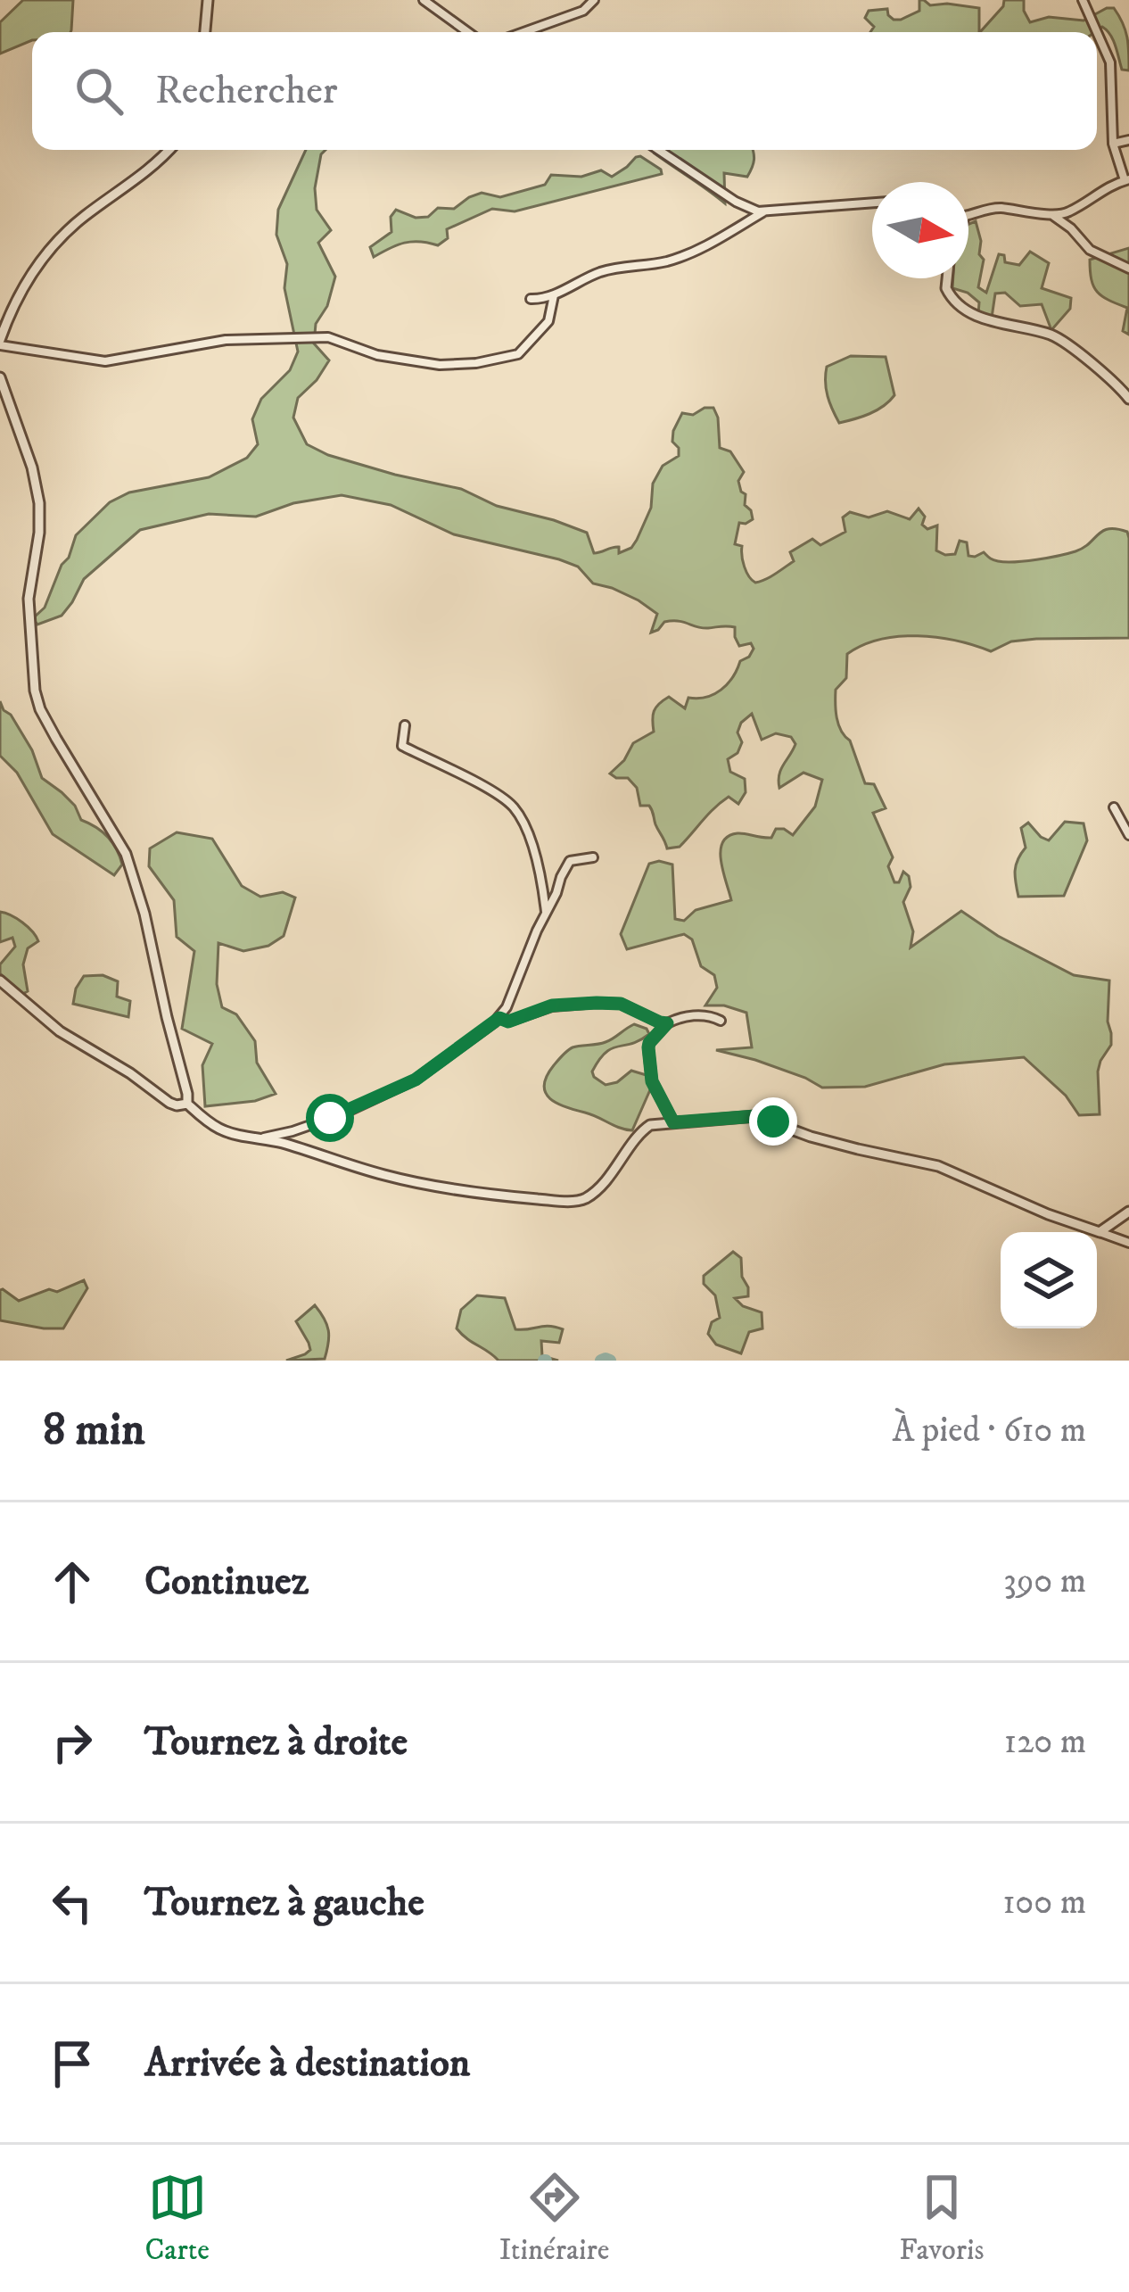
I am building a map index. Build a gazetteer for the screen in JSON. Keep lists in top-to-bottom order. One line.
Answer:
{"north":"right","page":{"search":"Rechercher","heading":["8 min","À pied · 610 m"],"list":[["Continuez","390 m"],["Tournez à droite","120 m"],["Tournez à gauche","100 m"],"Arrivée à destination"],"nav":["Carte","Itinéraire","Favoris"]}}
